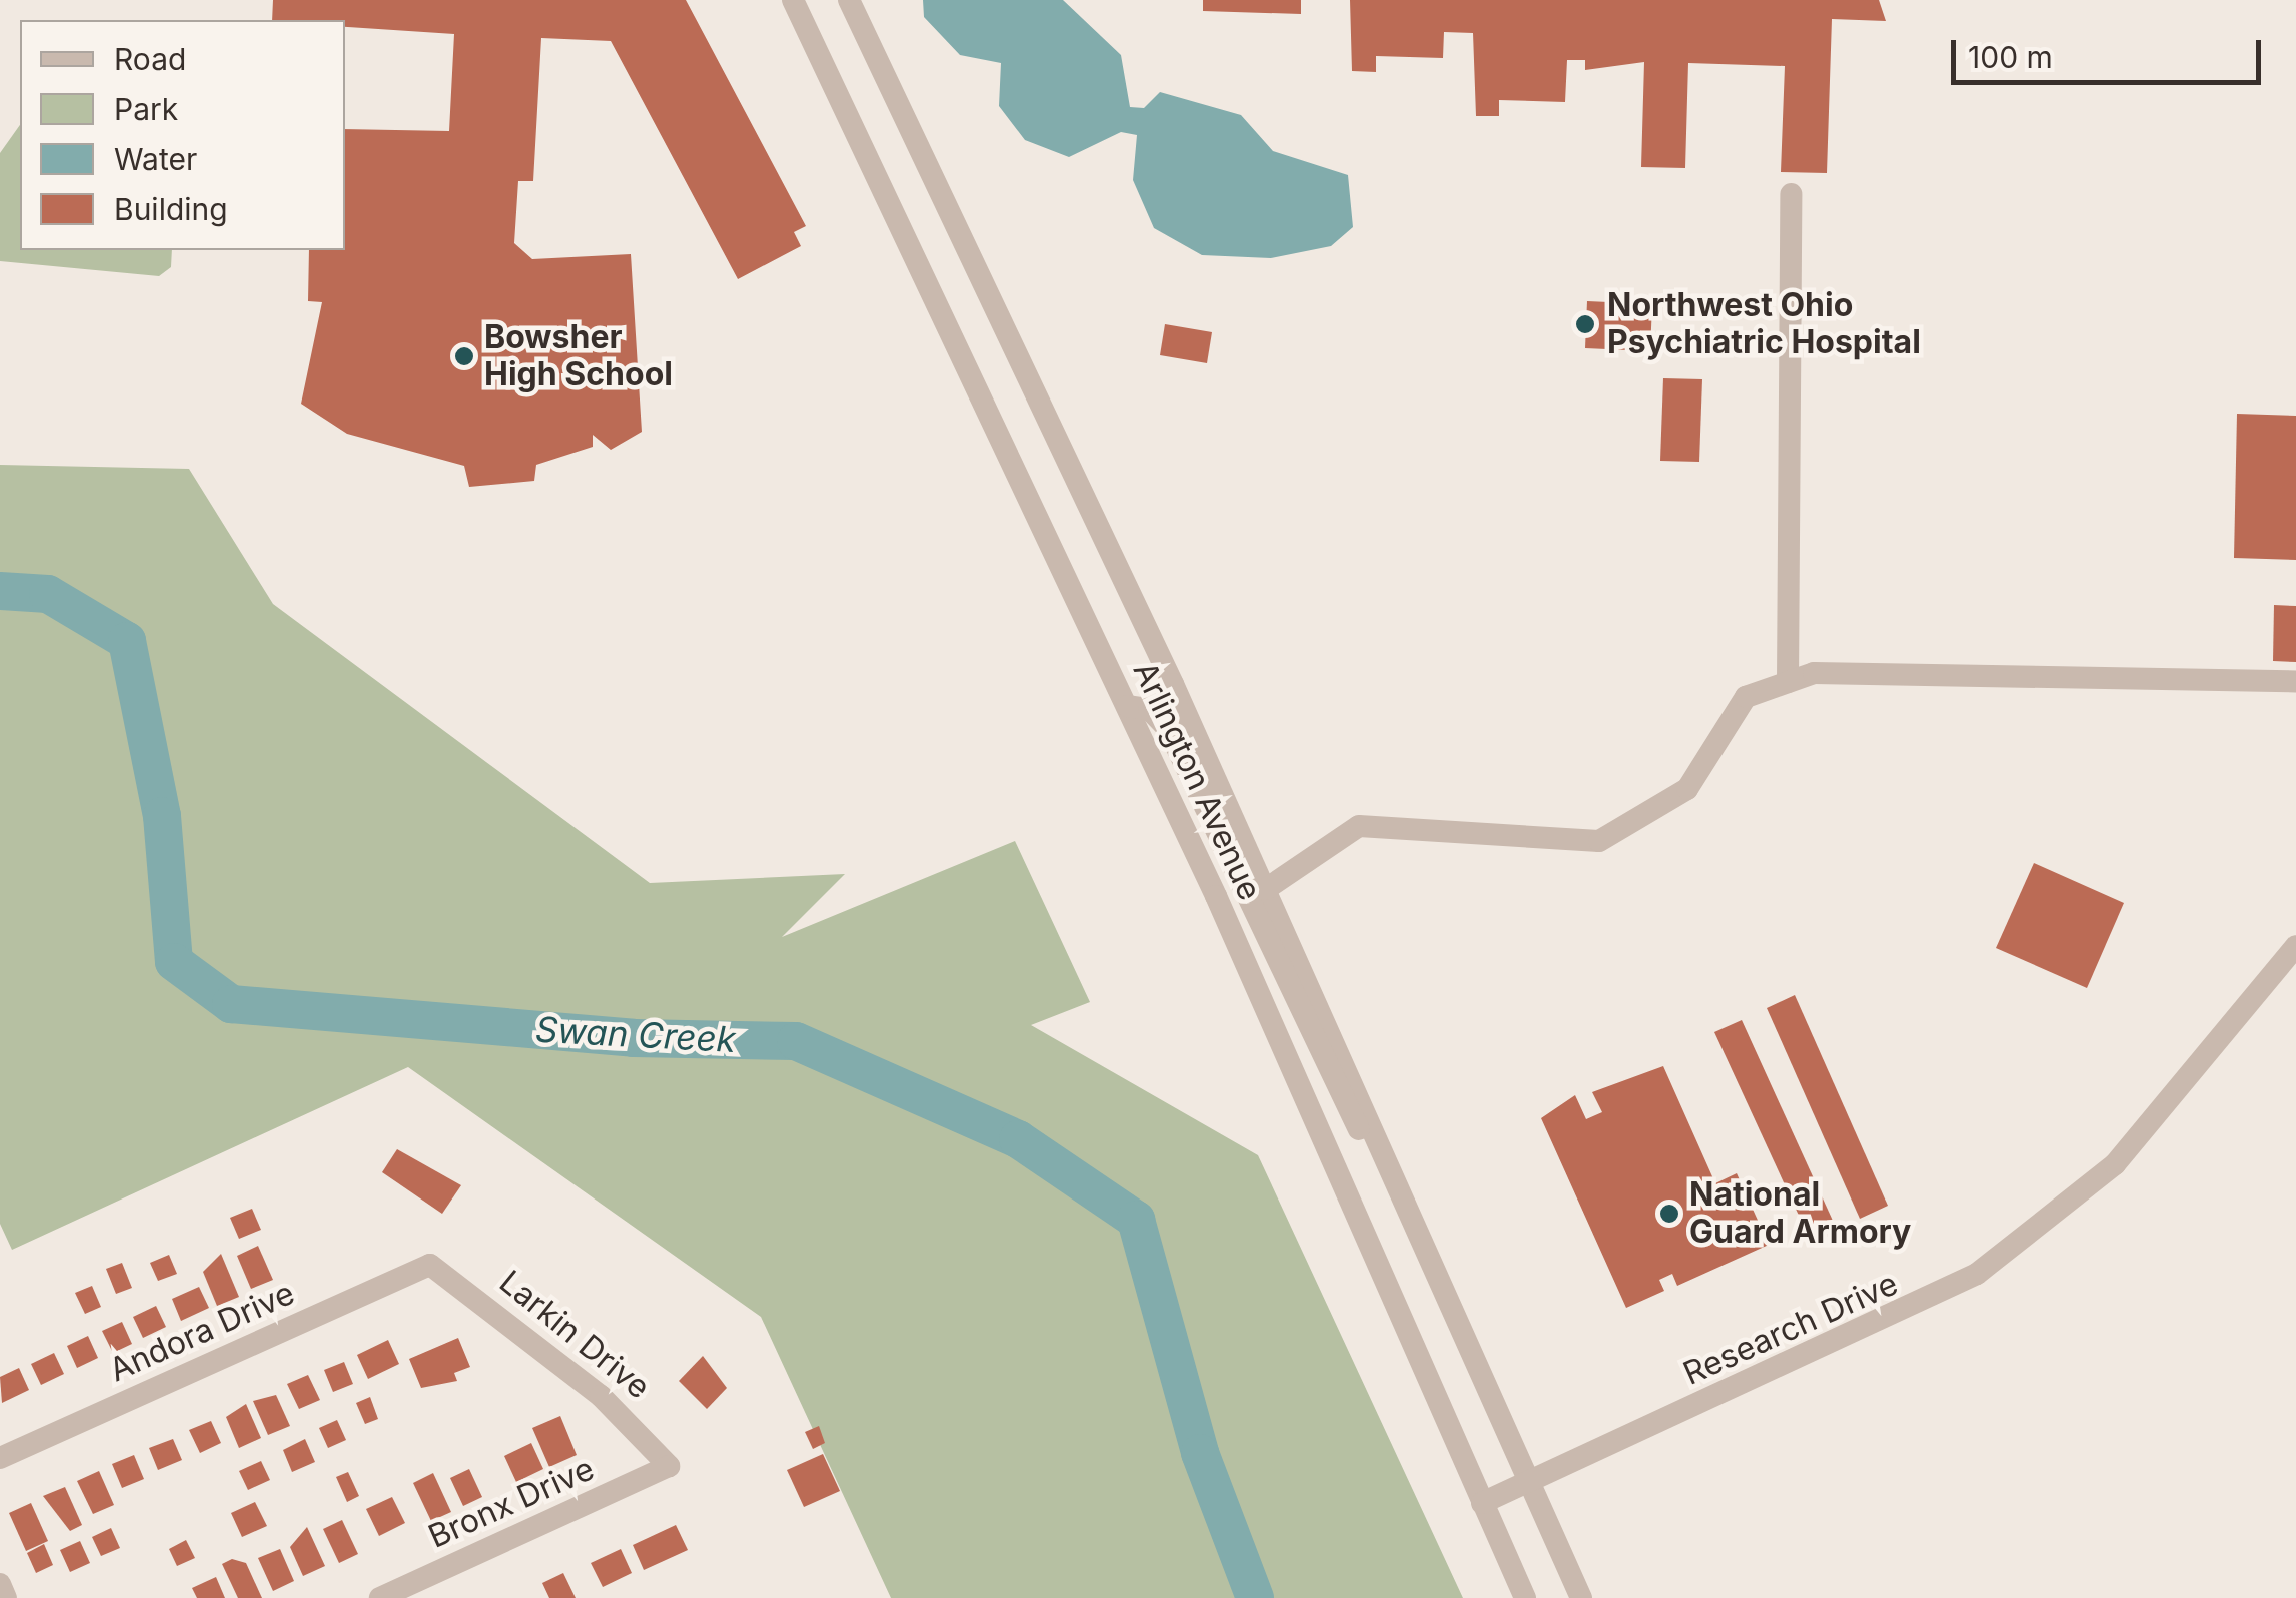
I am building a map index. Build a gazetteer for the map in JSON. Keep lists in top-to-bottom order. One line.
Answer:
{"streets":{"street":["Arlington Avenue","Research Drive","Andora Drive","Larkin Drive","Bronx Drive"]},"crossings":[["Arlington Avenue","Research Drive"],["Andora Drive","Larkin Drive"],["Larkin Drive","Bronx Drive"]],"water":["Swan Creek"],"places":["Northwest Ohio Psychiatric Hospital","Bowsher High School","National Guard Armory"],"legend":["Road","Park","Water","Building"],"scale_bar":"100 m"}
